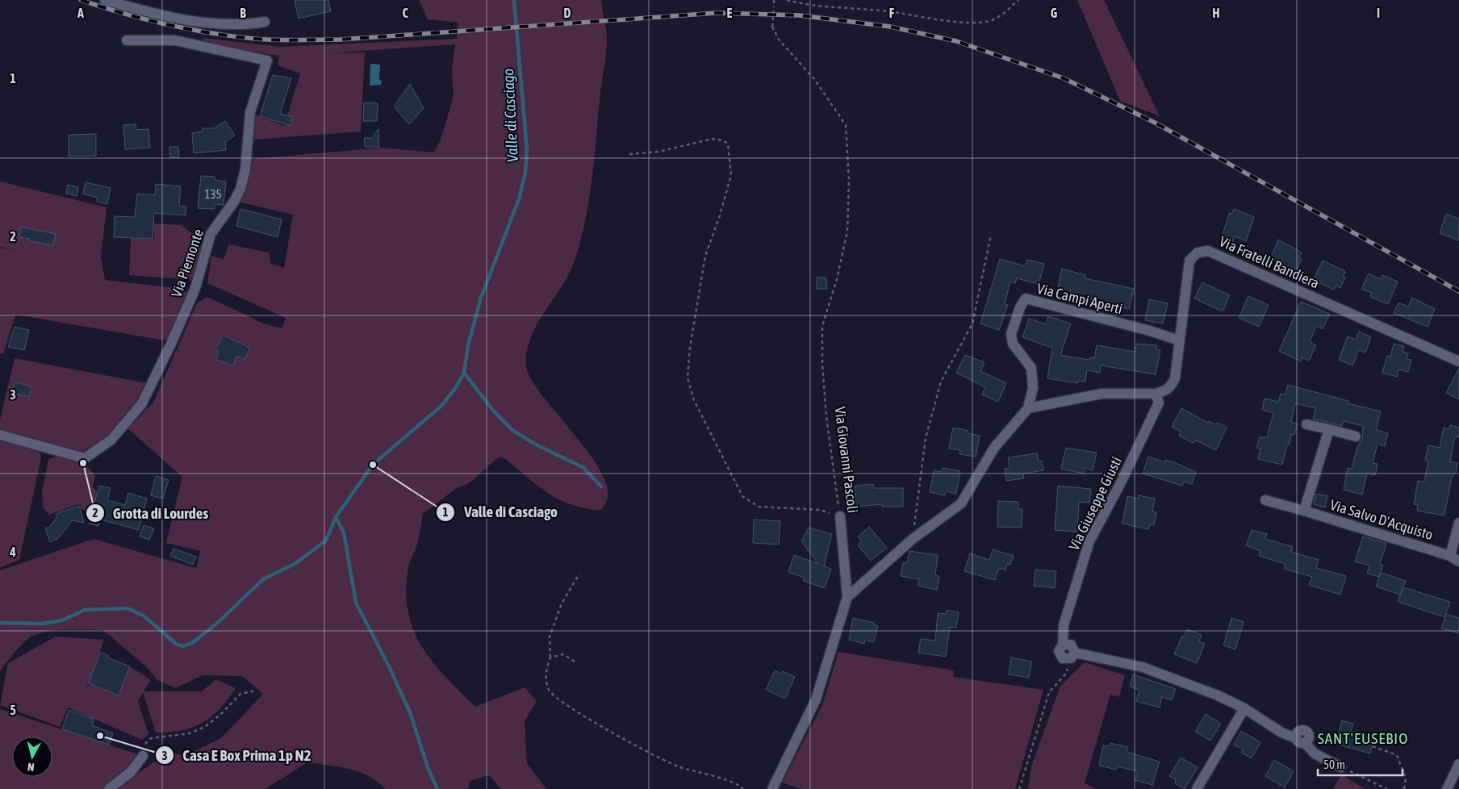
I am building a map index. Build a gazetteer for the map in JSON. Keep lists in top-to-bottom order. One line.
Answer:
{"streets":{"street":["Via Fratelli Bandiera","Via Piemonte","Via Campi Aperti","Via Giovanni Pascoli","Via Giuseppe Giusti","Via Salvo D'Acquisto"]},"crossings":[["Via Fratelli Bandiera","Via Campi Aperti"],["Via Fratelli Bandiera","Via Giuseppe Giusti"]],"districts":["SANT'EUSEBIO"],"water":["Valle di Casciago"],"places":["Grotta di Lourdes","Valle di Casciago","Casa E Box Prima 1p N2"],"house_numbers":["135"],"scale_bar":"50 m","north":"bottom","grid":{"columns":["A","B","C","D","E","F","G","H","I"],"rows":["1","2","3","4","5"]}}
